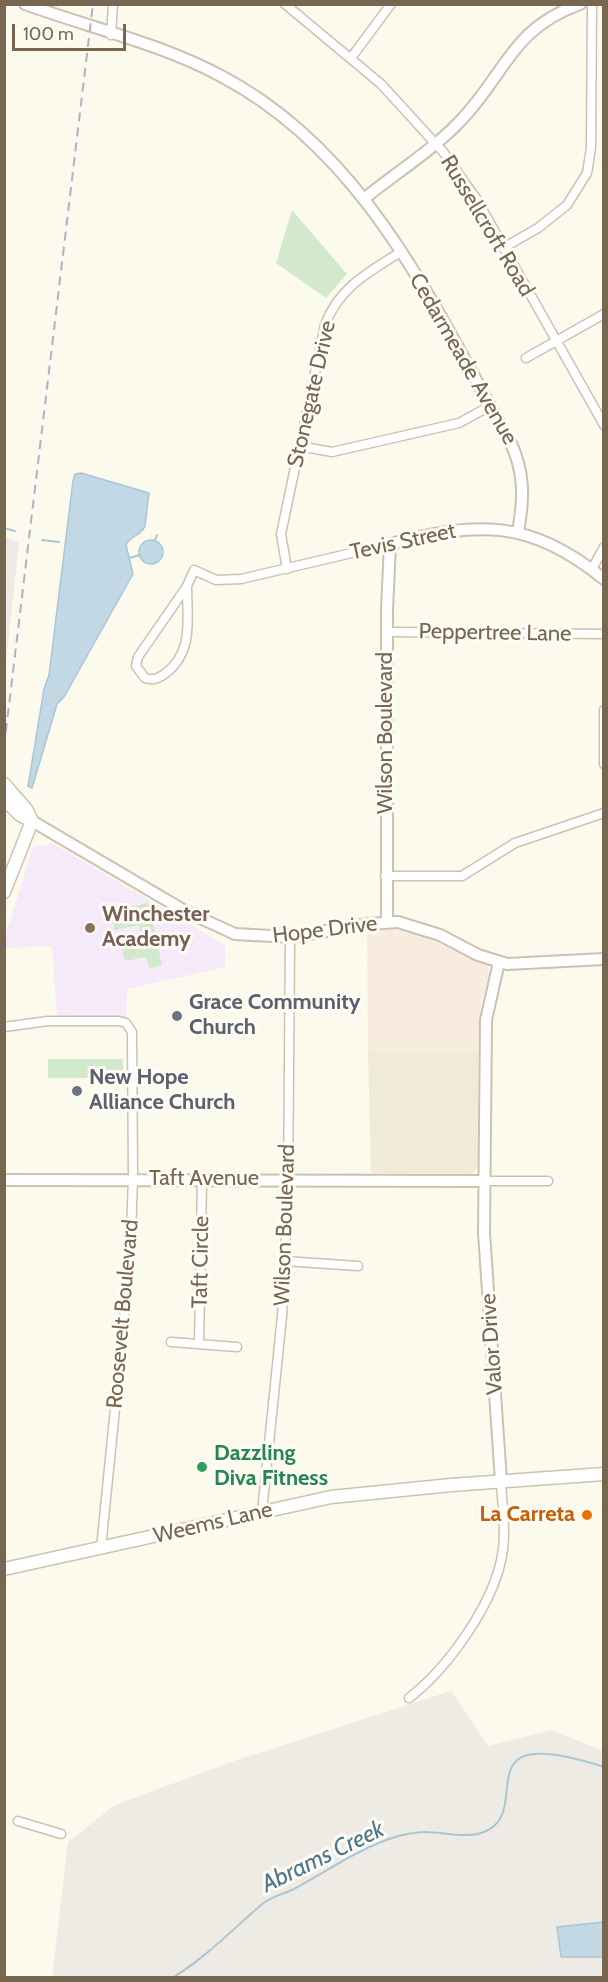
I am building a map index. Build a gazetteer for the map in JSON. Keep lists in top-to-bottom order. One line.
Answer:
{"streets":{"main road":["Weems Lane"],"street":["Russellcroft Road","Cedarmeade Avenue","Stonegate Drive","Tevis Street","Peppertree Lane","Wilson Boulevard","Hope Drive","Taft Avenue","Taft Circle","Roosevelt Boulevard","Valor Drive"]},"crossings":[["Cedarmeade Avenue","Stonegate Drive"],["Cedarmeade Avenue","Tevis Street"],["Stonegate Drive","Tevis Street"],["Tevis Street","Wilson Boulevard"],["Peppertree Lane","Wilson Boulevard"],["Wilson Boulevard","Hope Drive"],["Wilson Boulevard","Taft Avenue"],["Wilson Boulevard","Weems Lane"],["Hope Drive","Valor Drive"],["Taft Avenue","Taft Circle"],["Taft Avenue","Roosevelt Boulevard"],["Taft Avenue","Valor Drive"],["Roosevelt Boulevard","Weems Lane"],["Valor Drive","Weems Lane"]],"water":["Abrams Creek"],"places":["Winchester Academy","Grace Community Church","New Hope Alliance Church","Dazzling Diva Fitness","La Carreta"],"scale_bar":"100 m"}
